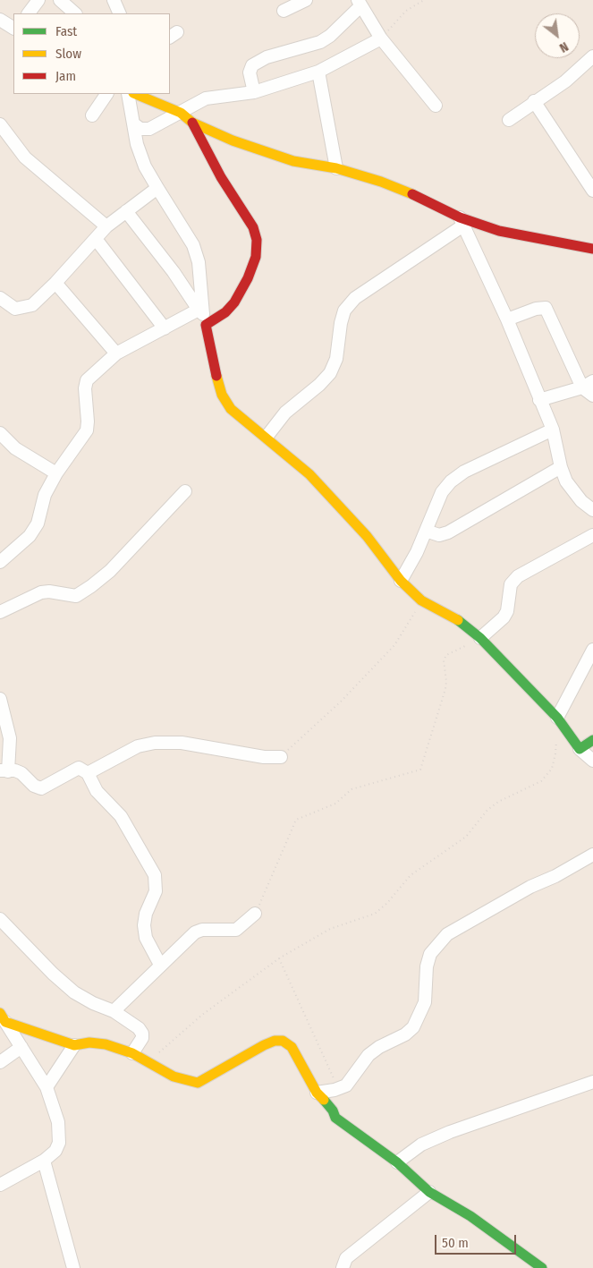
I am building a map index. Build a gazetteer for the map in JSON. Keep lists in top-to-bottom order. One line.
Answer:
{"legend":["Fast","Slow","Jam"],"scale_bar":"50 m","north":"bottom right"}
